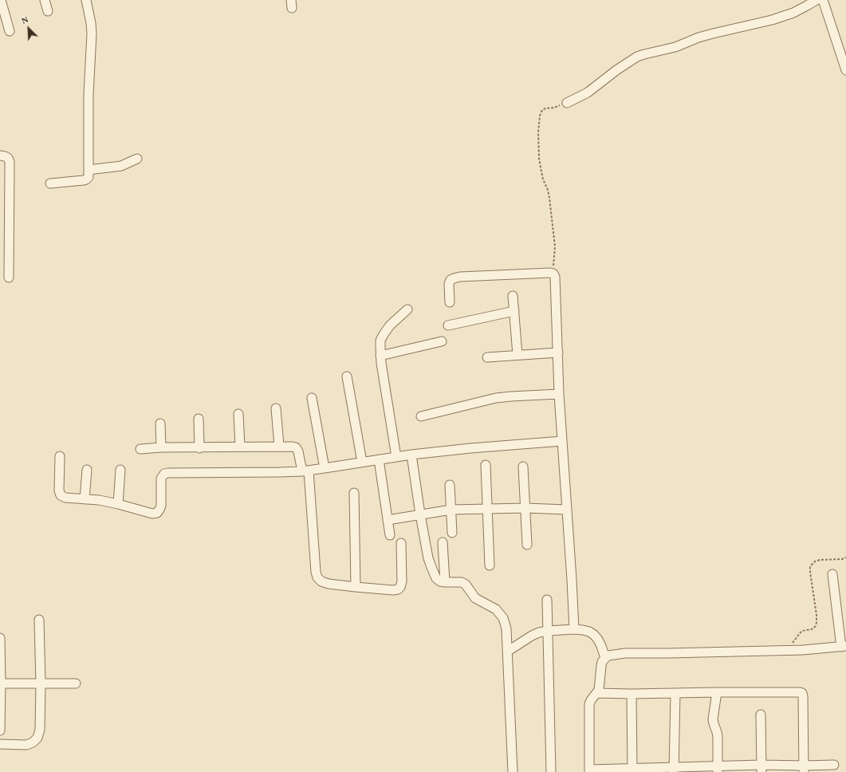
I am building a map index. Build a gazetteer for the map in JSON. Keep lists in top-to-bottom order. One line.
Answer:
{"north":"top left"}
